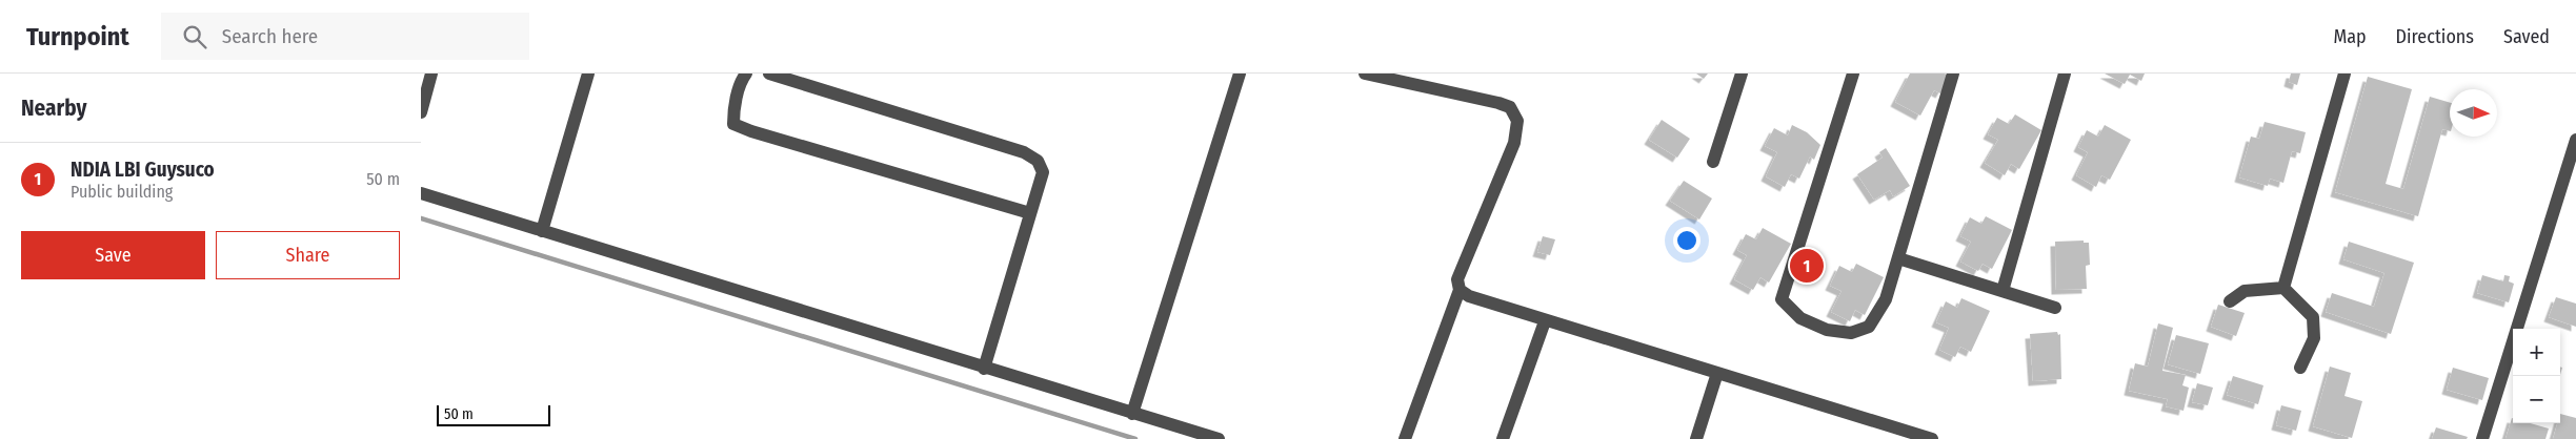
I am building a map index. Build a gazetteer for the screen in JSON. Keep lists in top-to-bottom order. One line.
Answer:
{"scale_bar":"50 m","north":"right","page":{"header":"Turnpoint","search":"Search here","nav":["Map","Directions","Saved"],"heading":"Nearby","list":[{"mark":"1","name":"NDIA LBI Guysuco","note":"Public building","value":"50 m"}],"buttons":["Save","Share"],"pins":"1","map_buttons":["+","−"],"scale":"50 m"}}
